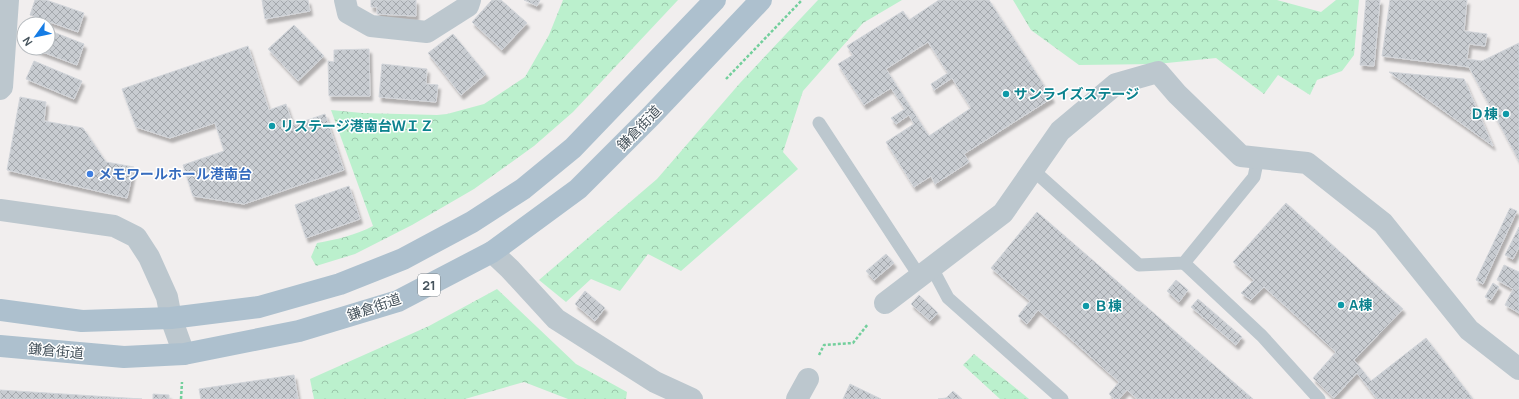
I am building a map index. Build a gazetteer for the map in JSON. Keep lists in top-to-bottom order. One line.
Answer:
{"streets":{"main road":["鎌倉街道","21"]},"places":["サンライズステージ","Ｄ棟","リステージ港南台ＷＩＺ","メモワールホール港南台","A棟","Ｂ棟"],"north":"bottom left"}
